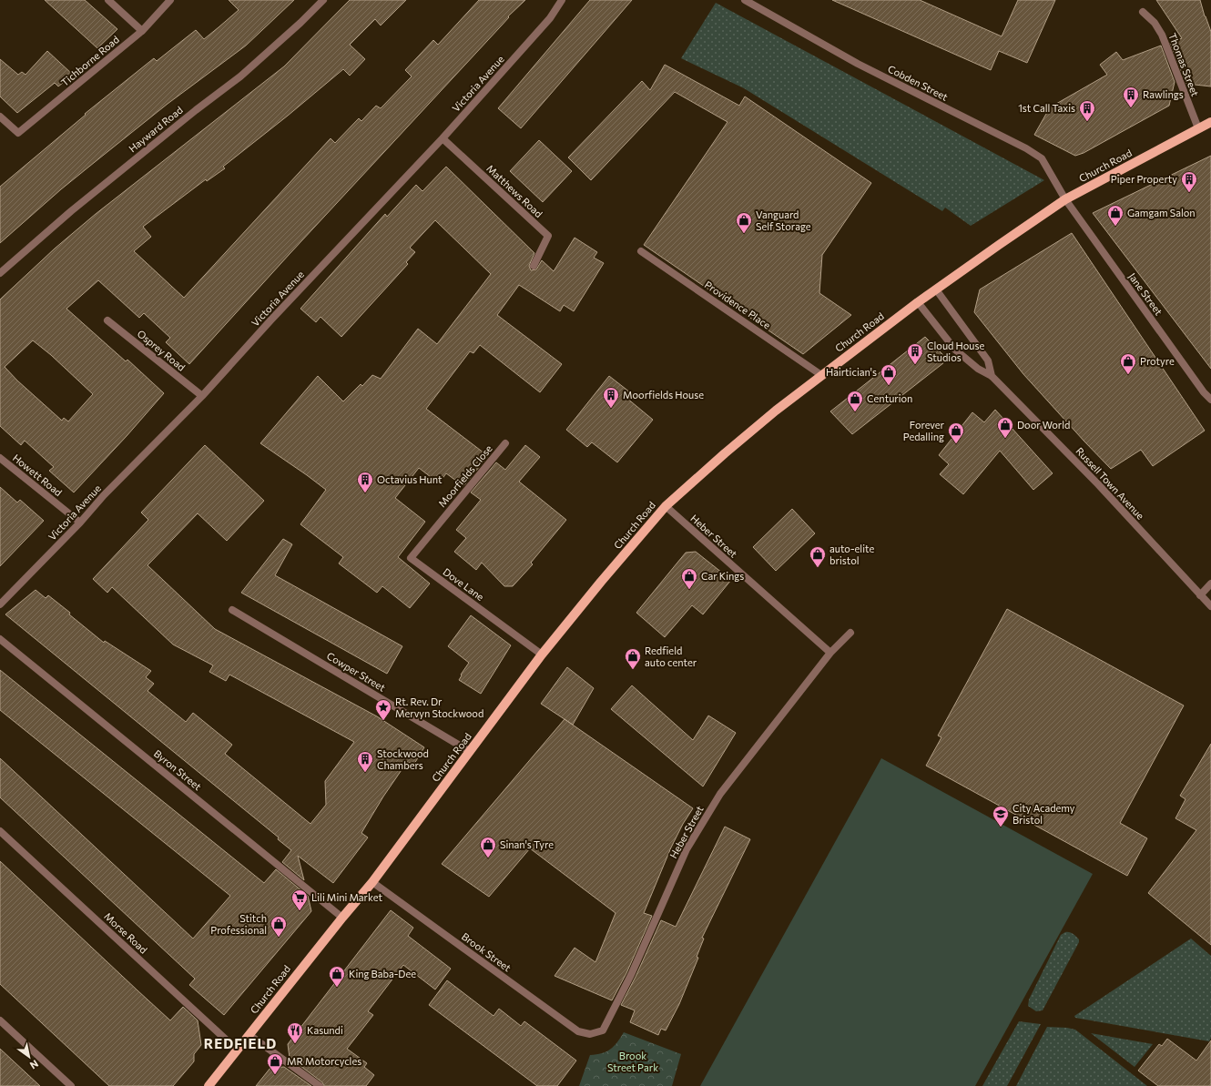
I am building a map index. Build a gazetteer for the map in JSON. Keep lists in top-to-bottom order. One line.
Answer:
{"streets":{"main road":["Church Road"],"street":["Tichborne Road","Thomas Street","Cobden Street","Victoria Avenue","Hayward Road","Matthews Road","Jane Street","Providence Place","Osprey Road","Howett Road","Moorfields Close","Russell Town Avenue","Heber Street","Dove Lane","Cowper Street","Byron Street","Morse Road","Brook Street"]},"crossings":[["Thomas Street","Church Road"],["Cobden Street","Church Road"],["Cobden Street","Jane Street"],["Victoria Avenue","Matthews Road"],["Victoria Avenue","Osprey Road"],["Victoria Avenue","Howett Road"],["Church Road","Jane Street"],["Church Road","Providence Place"],["Church Road","Russell Town Avenue"],["Church Road","Heber Street"],["Church Road","Dove Lane"],["Church Road","Cowper Street"],["Church Road","Byron Street"],["Church Road","Morse Road"],["Church Road","Brook Street"],["Moorfields Close","Dove Lane"],["Heber Street","Brook Street"]],"districts":["REDFIELD"],"parks":["Brook Street Park"],"places":{"building":["Rawlings","1st Call Taxis","Piper Property","Cloud House Studios","Moorfields House","Octavius Hunt","Stockwood Chambers"],"shop":["Gamgam Salon","Vanguard Self Storage","Protyre","Hairtician's","Centurion","Door World","Forever Pedalling","auto-elite bristol","Car Kings","Redfield auto center","Sinan's Tyre","Stitch Professional","King Baba-Dee","MR Motorcycles"],"place":["Rt. Rev. Dr Mervyn Stockwood"],"school or university":["City Academy Bristol"],"supermarket":["Lili Mini Market"],"restaurant":["Kasundi"]},"north":"bottom right"}
